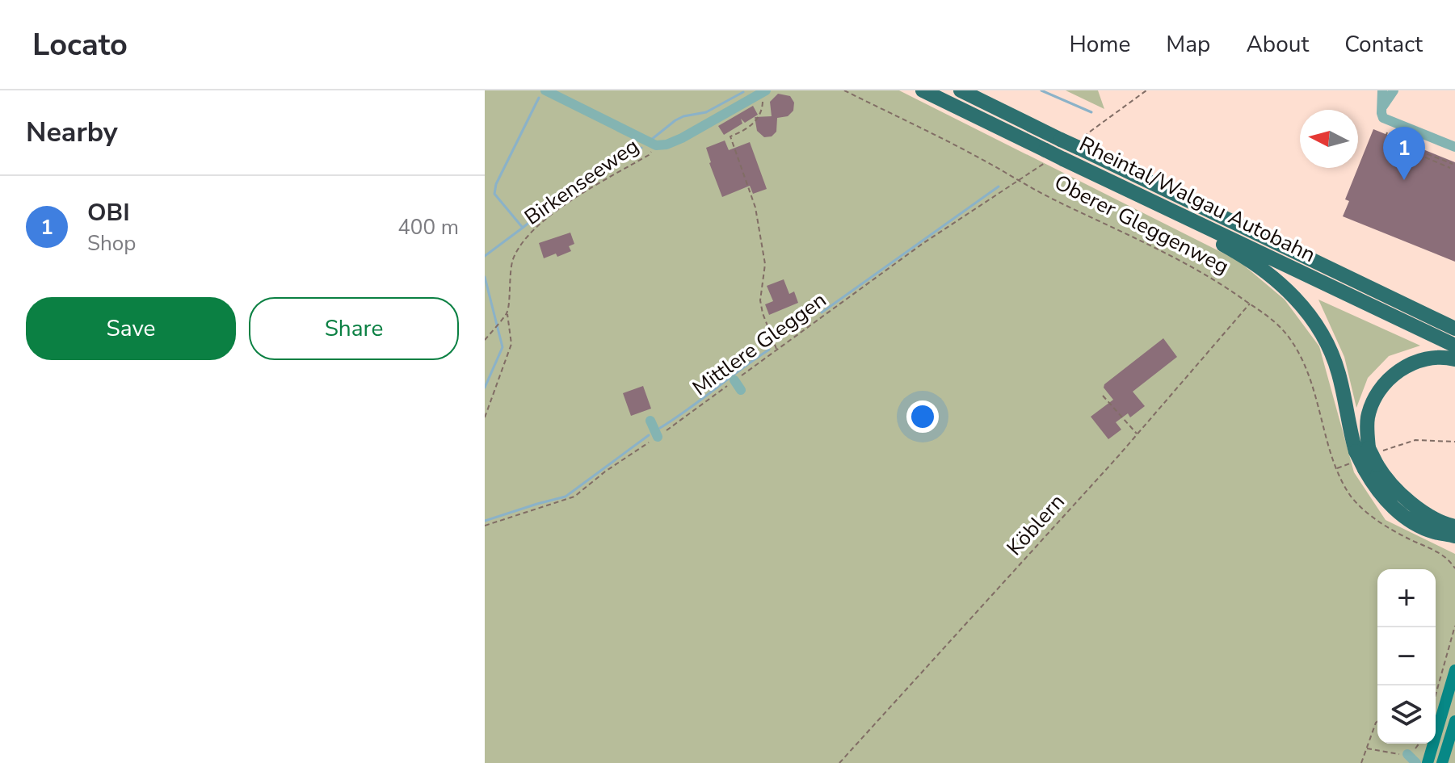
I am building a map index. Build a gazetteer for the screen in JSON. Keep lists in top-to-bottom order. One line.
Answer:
{"streets":{"highway":["Rheintal/Walgau Autobahn"],"path":["Birkenseeweg","Oberer Gleggenweg","Mittlere Gleggen","Köblern"]},"crossings":[["Rheintal/Walgau Autobahn","Mittlere Gleggen"],["Oberer Gleggenweg","Mittlere Gleggen"],["Oberer Gleggenweg","Köblern"]],"north":"left","page":{"header":"Locato","nav":["Home","Map","About","Contact"],"heading":"Nearby","pins":"1","list":[{"mark":"1","name":"OBI","note":"Shop","value":"400 m"}],"buttons":["Save","Share"],"map_buttons":["+","−"]}}
